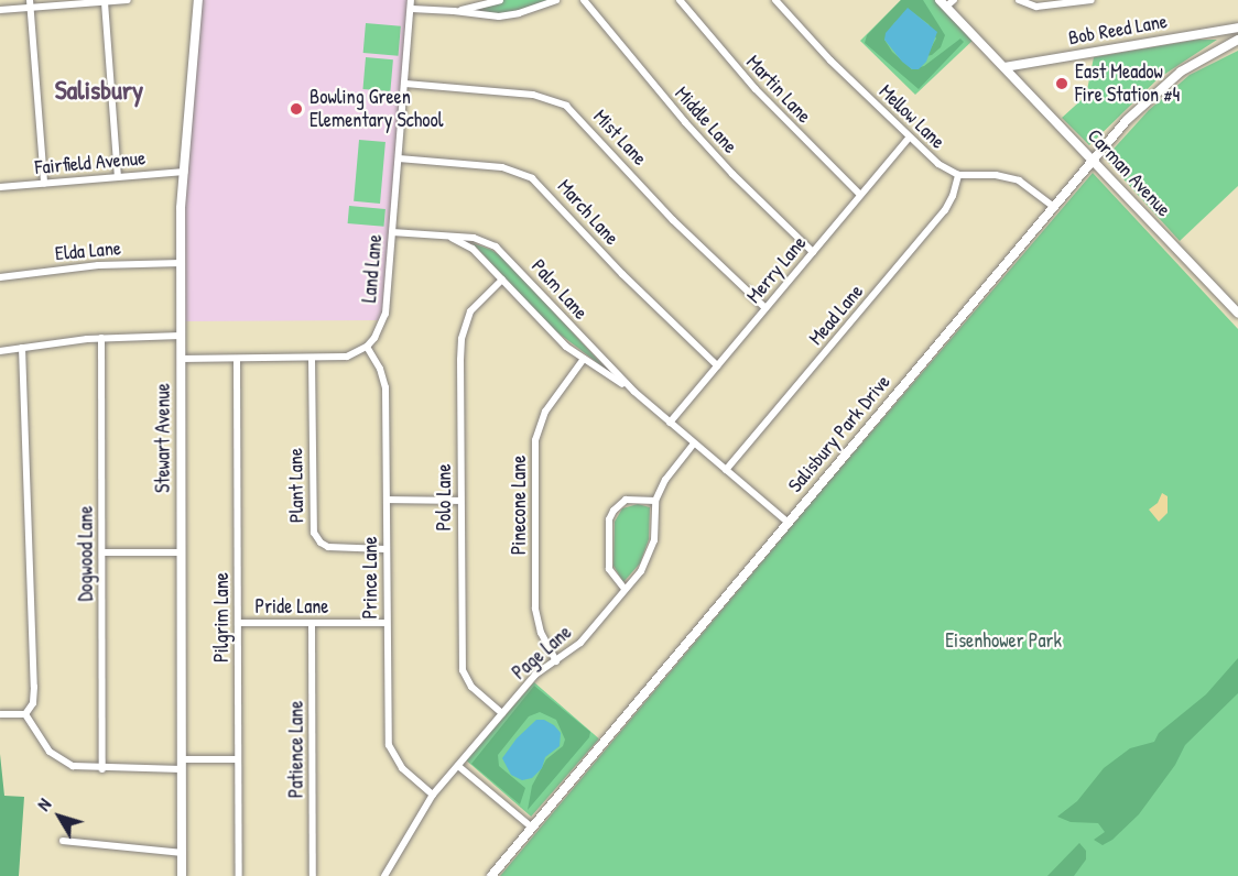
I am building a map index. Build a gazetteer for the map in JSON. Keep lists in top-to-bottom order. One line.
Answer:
{"streets":{"main road":["Bob Reed Lane","Carman Avenue","Salisbury Park Drive","Stewart Avenue"],"street":["Martin Lane","Mellow Lane","Middle Lane","Mist Lane","Fairfield Avenue","March Lane","Elda Lane","Land Lane","Merry Lane","Palm Lane","Mead Lane","Plant Lane","Polo Lane","Pinecone Lane","Dogwood Lane","Prince Lane","Pride Lane","Pilgrim Lane","Page Lane","Patience Lane"]},"crossings":[["Bob Reed Lane","Carman Avenue"],["Martin Lane","Merry Lane"],["Mellow Lane","Merry Lane"],["Mellow Lane","Mead Lane"],["Middle Lane","Merry Lane"],["Mist Lane","Land Lane"],["Mist Lane","Merry Lane"],["Fairfield Avenue","Stewart Avenue"],["Carman Avenue","Salisbury Park Drive"],["March Lane","Land Lane"],["March Lane","Merry Lane"],["Elda Lane","Stewart Avenue"],["Land Lane","Palm Lane"],["Land Lane","Prince Lane"],["Merry Lane","Palm Lane"],["Palm Lane","Mead Lane"],["Palm Lane","Salisbury Park Drive"],["Palm Lane","Polo Lane"],["Palm Lane","Pinecone Lane"],["Palm Lane","Page Lane"],["Plant Lane","Prince Lane"],["Polo Lane","Page Lane"],["Pinecone Lane","Page Lane"],["Prince Lane","Pride Lane"],["Prince Lane","Page Lane"],["Pride Lane","Pilgrim Lane"],["Pride Lane","Patience Lane"]],"districts":["Salisbury"],"parks":["Eisenhower Park"],"places":["East Meadow Fire Station #4","Bowling Green Elementary School"],"north":"top left"}
